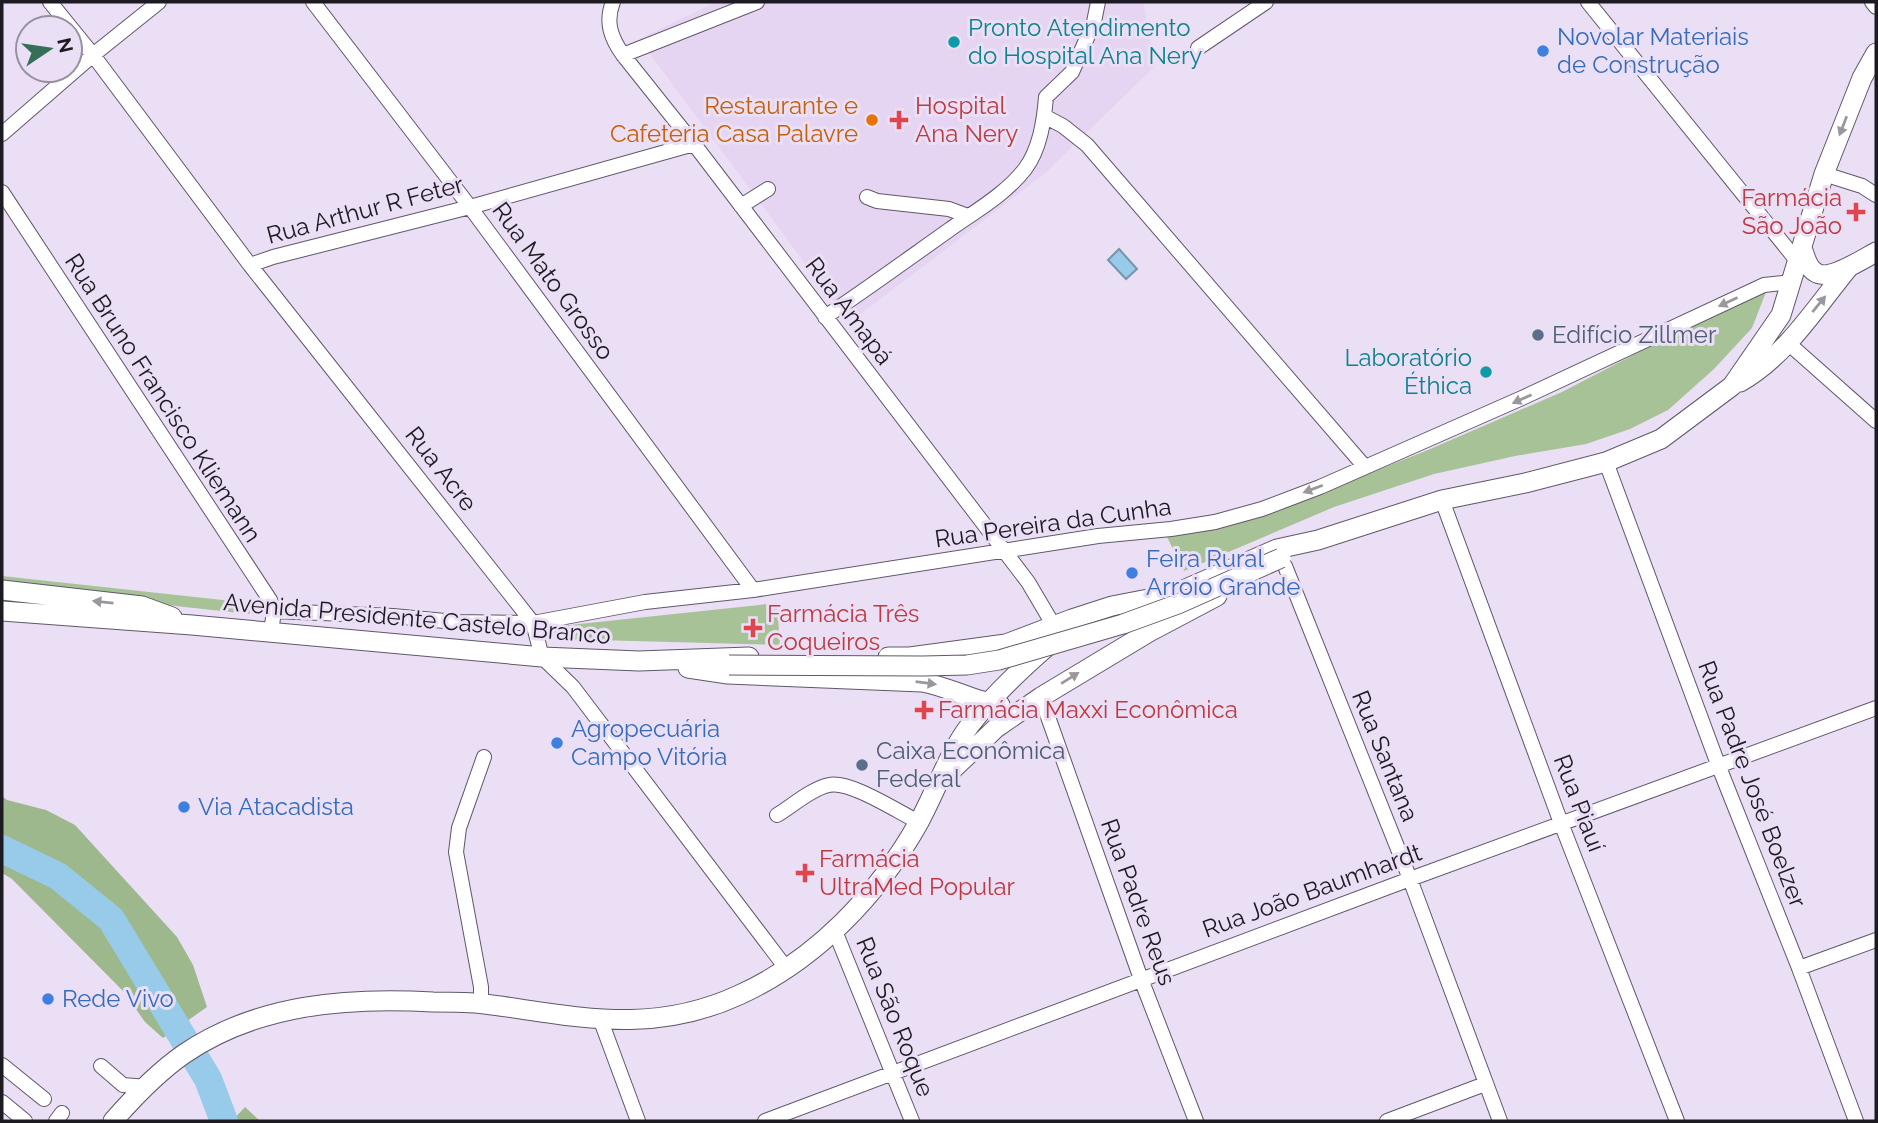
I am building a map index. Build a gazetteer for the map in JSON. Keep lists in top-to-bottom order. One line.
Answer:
{"streets":{"main road":["Avenida Presidente Castelo Branco"],"street":["Rua Arthur R Feter","Rua Mato Grosso","Rua Amapá","Rua Bruno Francisco Kliemann","Rua Acre","Rua Pereira da Cunha","Rua Santana","Rua Padre José Boelzer","Rua Piauí","Rua João Baumhardt","Rua Padre Reus","Rua São Roque"]},"crossings":[["Rua Arthur R Feter","Rua Mato Grosso"],["Rua Arthur R Feter","Rua Amapá"],["Rua Arthur R Feter","Rua Acre"],["Rua Mato Grosso","Rua Pereira da Cunha"],["Rua Amapá","Rua Pereira da Cunha"],["Rua Amapá","Avenida Presidente Castelo Branco"],["Rua Bruno Francisco Kliemann","Rua Pereira da Cunha"],["Rua Acre","Rua Pereira da Cunha"],["Rua Acre","Avenida Presidente Castelo Branco"],["Avenida Presidente Castelo Branco","Rua Padre Reus"],["Rua Santana","Rua João Baumhardt"],["Rua Padre José Boelzer","Rua João Baumhardt"],["Rua Piauí","Rua João Baumhardt"],["Rua João Baumhardt","Rua Padre Reus"],["Rua João Baumhardt","Rua São Roque"]],"one_way":["Rua Pereira da Cunha"],"places":{"other":["Pronto Atendimento do Hospital Ana Nery","Novolar Materiais de Construção","Restaurante e Cafeteria Casa Palavre","Edifício Zillmer","Laboratório Éthica","Feira Rural Arroio Grande","Agropecuária Campo Vitória","Caixa Econômica Federal","Via Atacadista","Rede Vivo"],"health":["Hospital Ana Nery","Farmácia São João","Farmácia Três Coqueiros","Farmácia Maxxi Econômica","Farmácia UltraMed Popular"]},"north":"right"}
